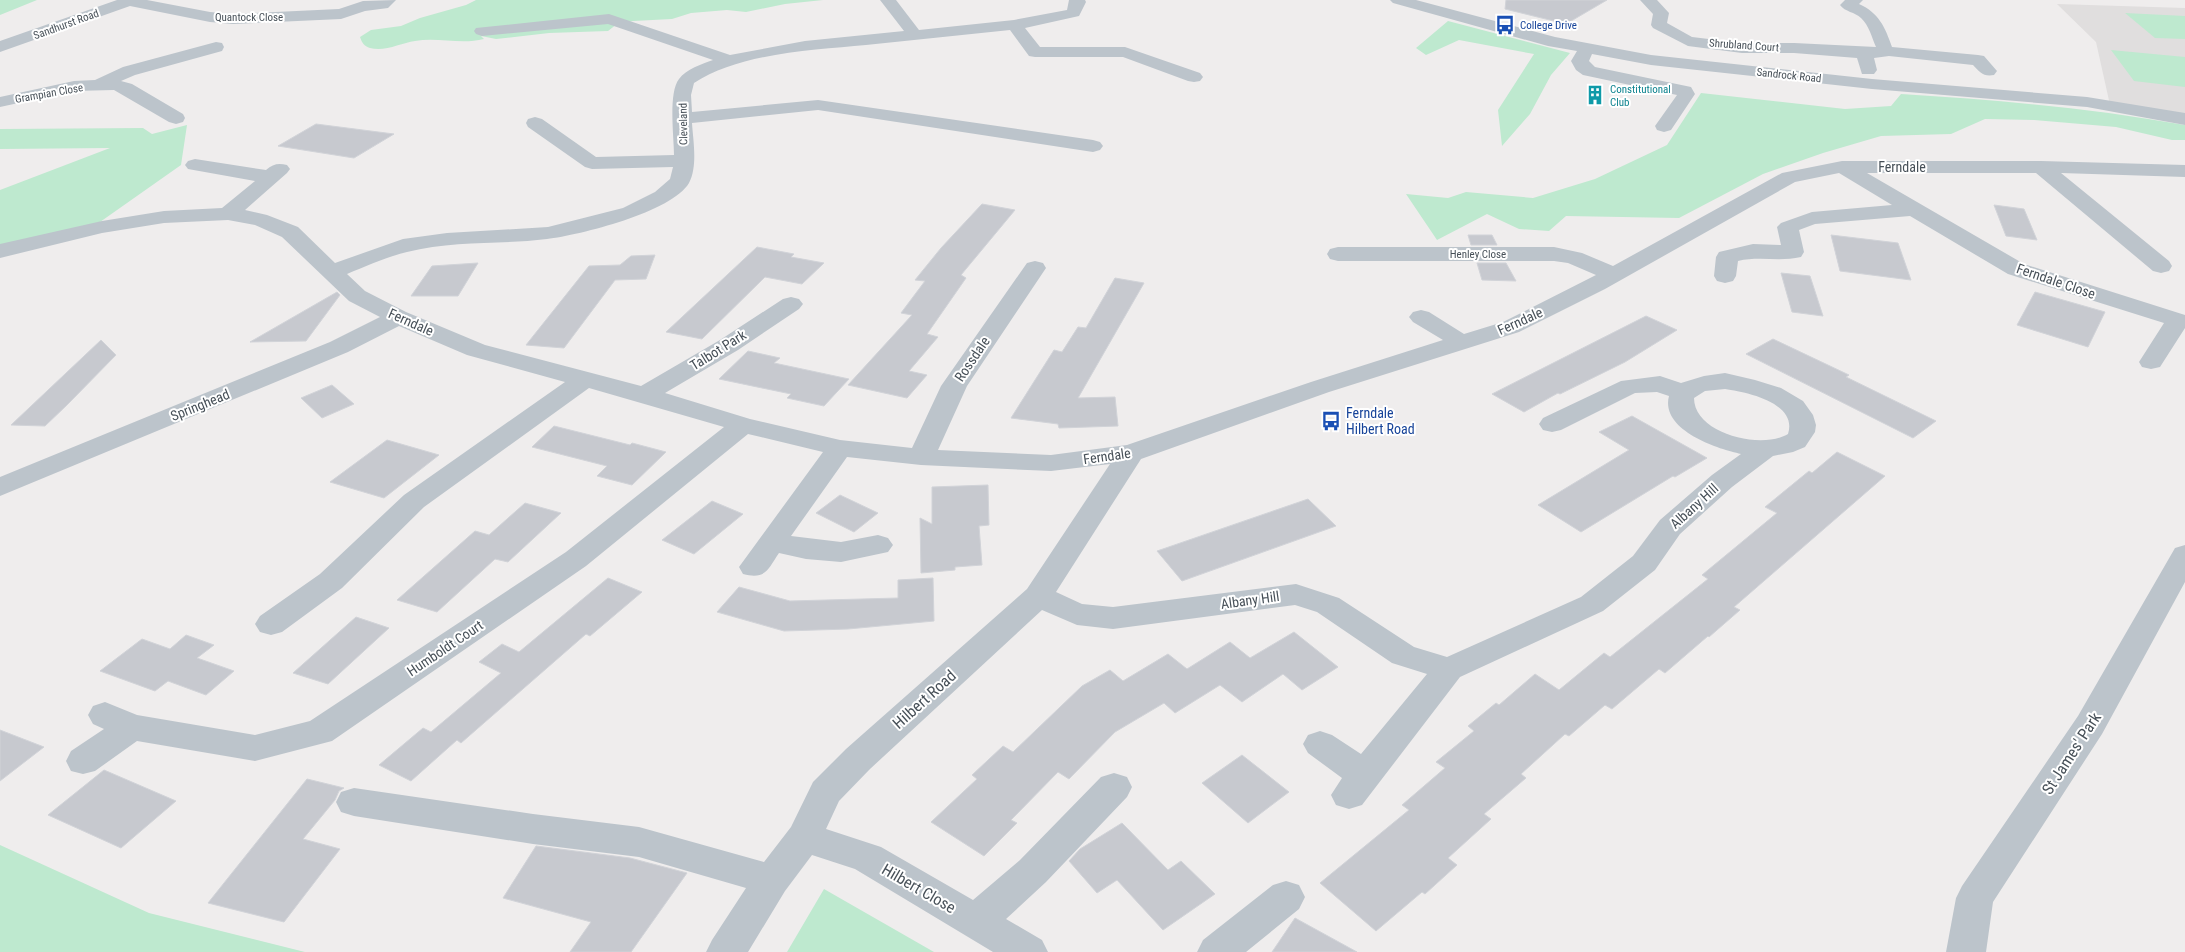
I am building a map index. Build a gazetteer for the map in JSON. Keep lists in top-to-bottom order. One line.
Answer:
{"streets":{"street":["Quantock Close","Sandhurst Road","Shrubland Court","Sandrock Road","Grampian Close","Cleveland","Ferndale","Henley Close","Ferndale Close","Talbot Park","Rossdale","Springhead","Albany Hill","Humboldt Court","Hilbert Road","St James' Park","Hilbert Close"]},"crossings":[["Quantock Close","Sandhurst Road"],["Cleveland","Ferndale"],["Ferndale","Henley Close"],["Ferndale","Ferndale Close"],["Ferndale","Talbot Park"],["Ferndale","Rossdale"],["Ferndale","Springhead"],["Ferndale","Humboldt Court"],["Ferndale","Hilbert Road"],["Albany Hill","Hilbert Road"],["Hilbert Road","Hilbert Close"]],"places":{"bus stop":["College Drive","Ferndale Hilbert Road"],"building":["Constitutional Club"]}}
